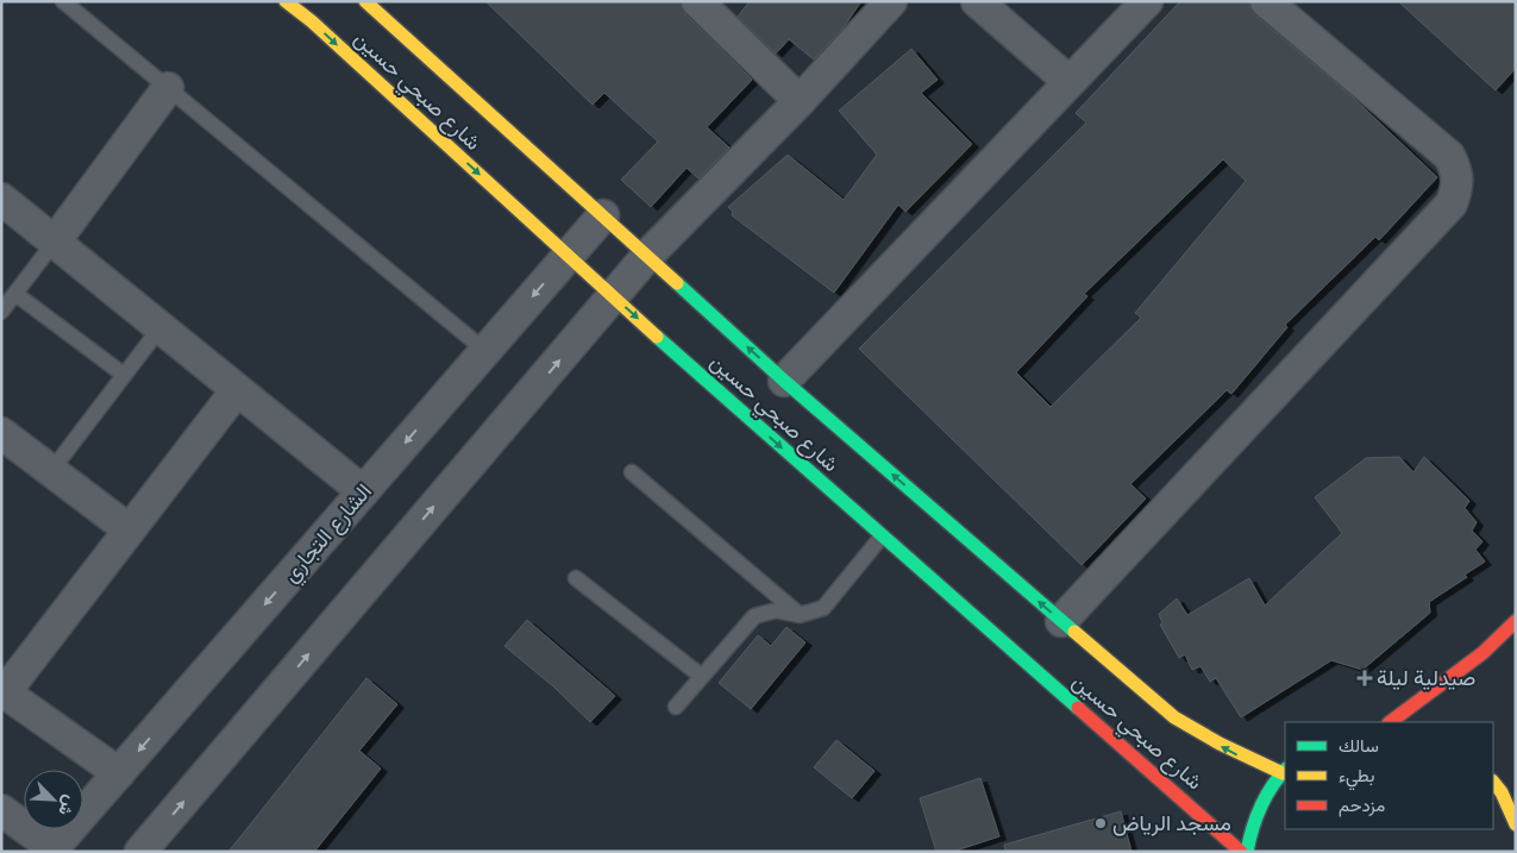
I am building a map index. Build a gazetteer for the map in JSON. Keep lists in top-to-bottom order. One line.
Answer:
{"streets":{"street":["شارع صبحي حسين","الشارع التجاري"]},"crossings":[["شارع صبحي حسين","الشارع التجاري"]],"places":{"health":["صيدلية ليلة"],"other":["مسجد الرياض"]},"legend":["سالك","بطيء","مزدحم"],"north":"bottom right"}
